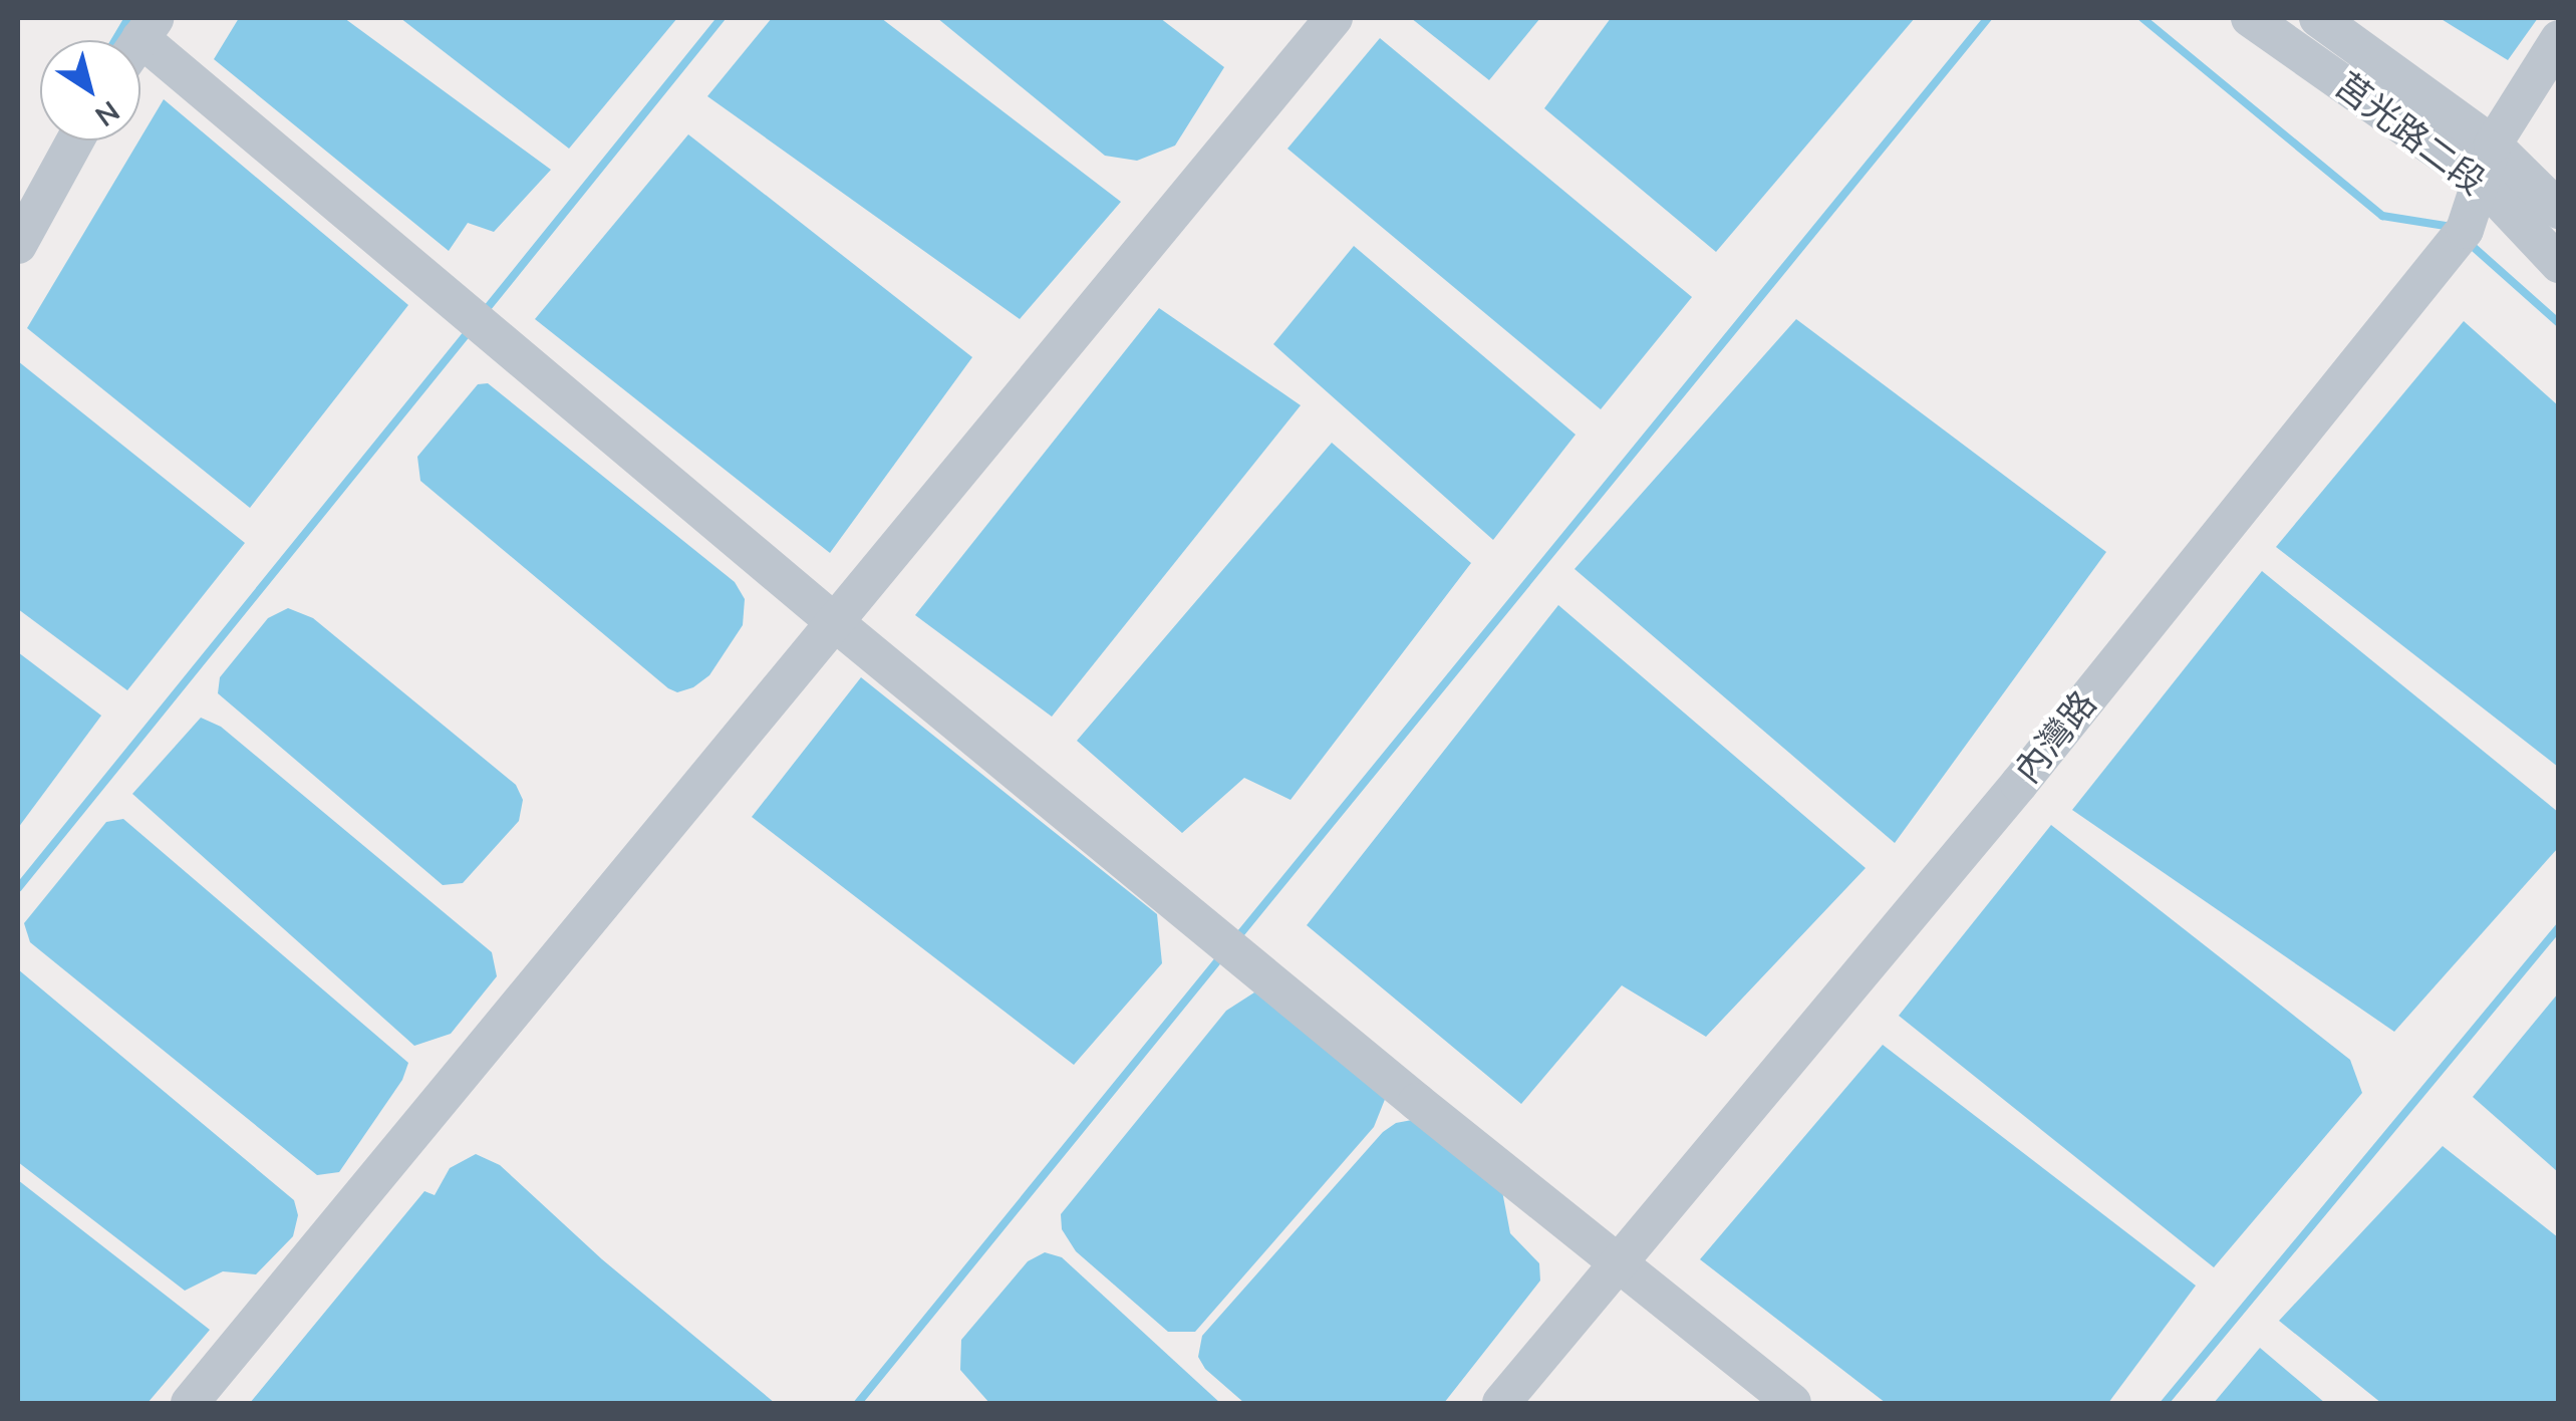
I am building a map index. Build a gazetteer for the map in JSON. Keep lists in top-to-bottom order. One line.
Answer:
{"streets":{"street":["莒光路二段","內灣路"]},"crossings":[["莒光路二段","內灣路"]],"north":"bottom right"}
